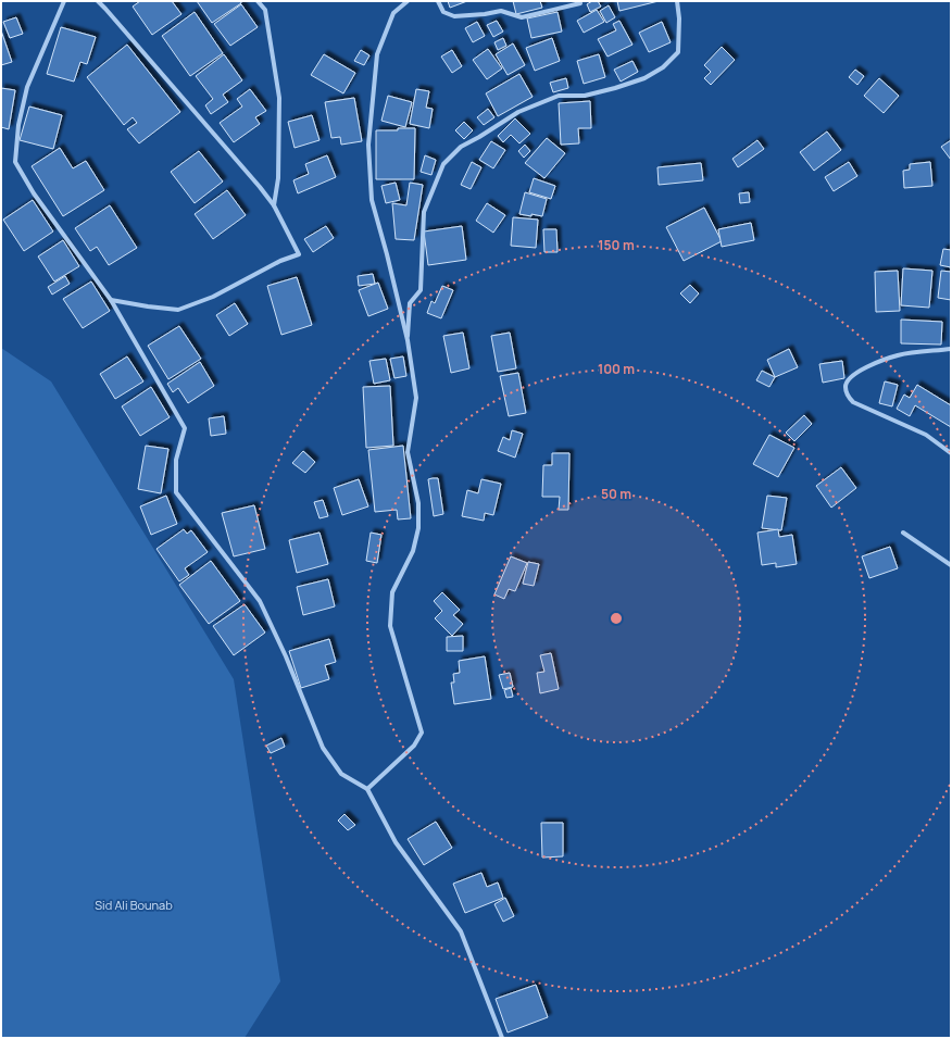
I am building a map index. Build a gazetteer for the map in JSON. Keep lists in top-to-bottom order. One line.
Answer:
{"parks":["Sid Ali Bounab"],"rings":["150 m","100 m","50 m"]}
